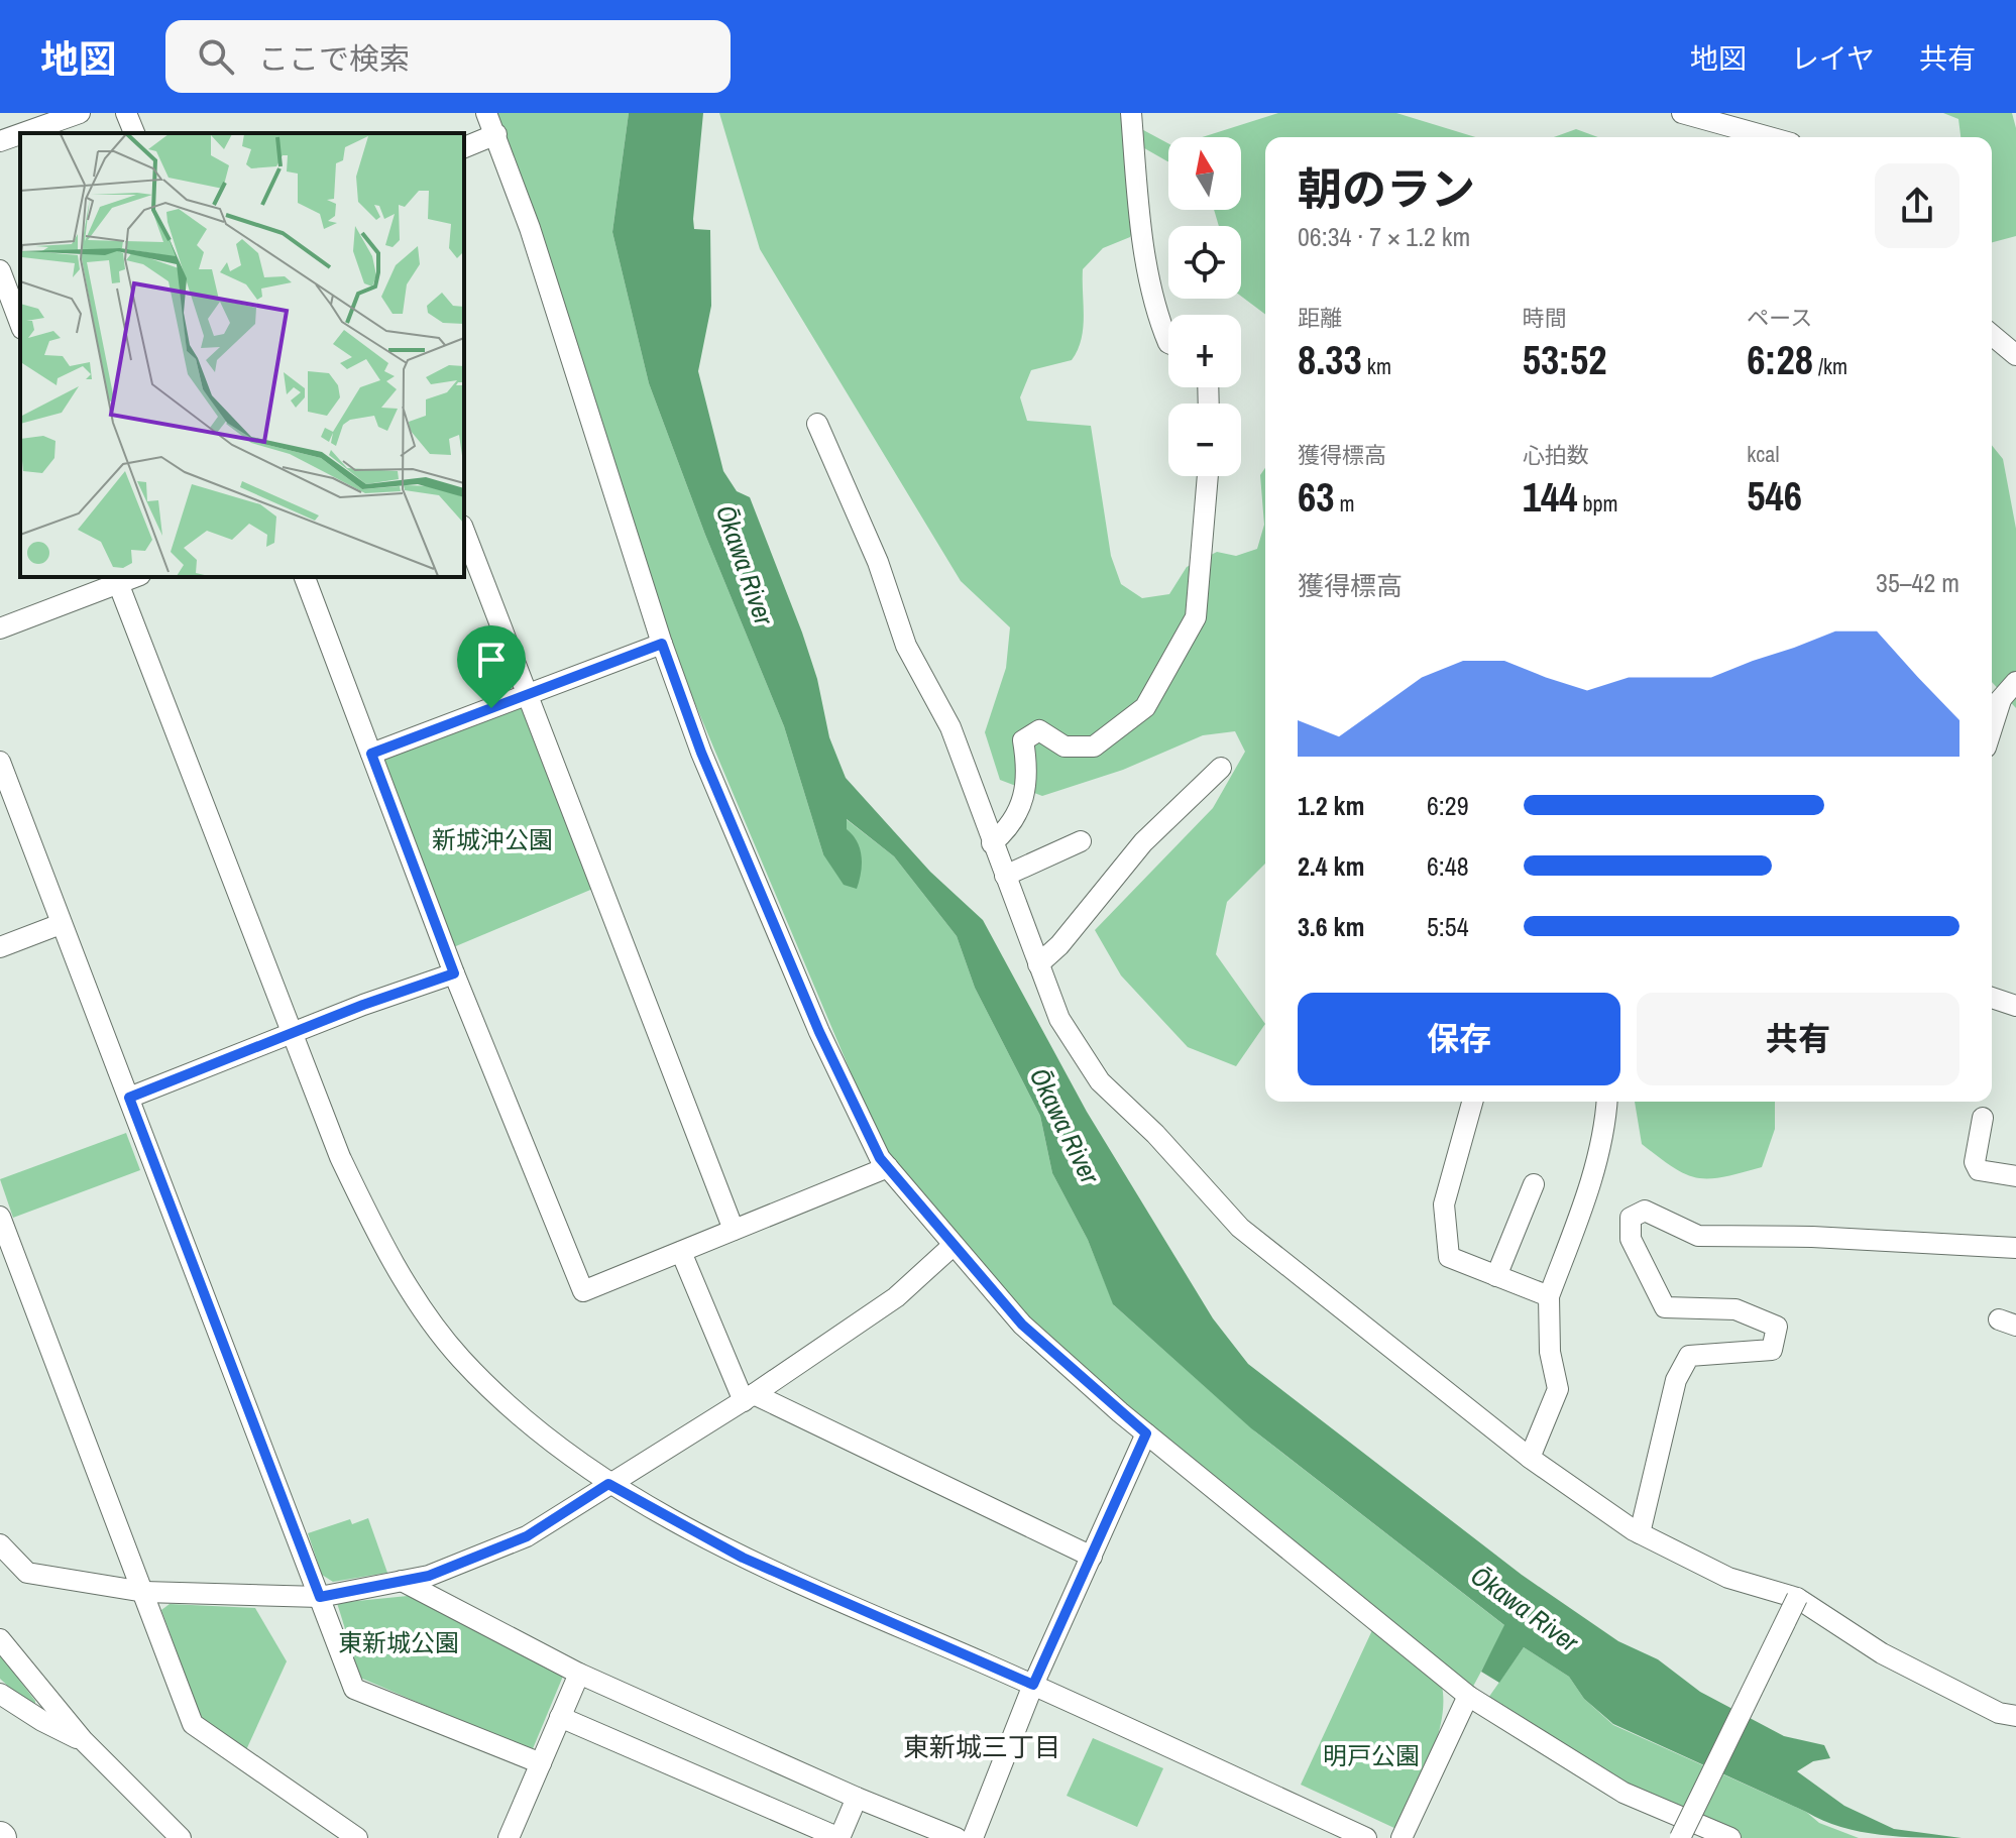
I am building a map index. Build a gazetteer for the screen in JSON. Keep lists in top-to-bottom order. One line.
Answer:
{"districts":["東新城三丁目"],"water":["Ōkawa River"],"parks":["新城沖公園","東新城公園","明戸公園"],"north":"top","page":{"header":"地図","search":"ここで検索","nav":["地図","レイヤ","共有"],"map_buttons":["+","−"],"heading":["朝のラン","06:34 · 7 × 1.2 km"],"stats":[["距離","8.33 km"],["時間","53:52"],["ペース","6:28 /km"],["獲得標高","63 m"],["心拍数","144 bpm"],["kcal","546"]],"chart":["獲得標高","35–42 m"],"list":[{"name":"1.2 km","note":"6:29"},{"name":"2.4 km","note":"6:48"},{"name":"3.6 km","note":"5:54"}],"buttons":["保存","共有"]}}
